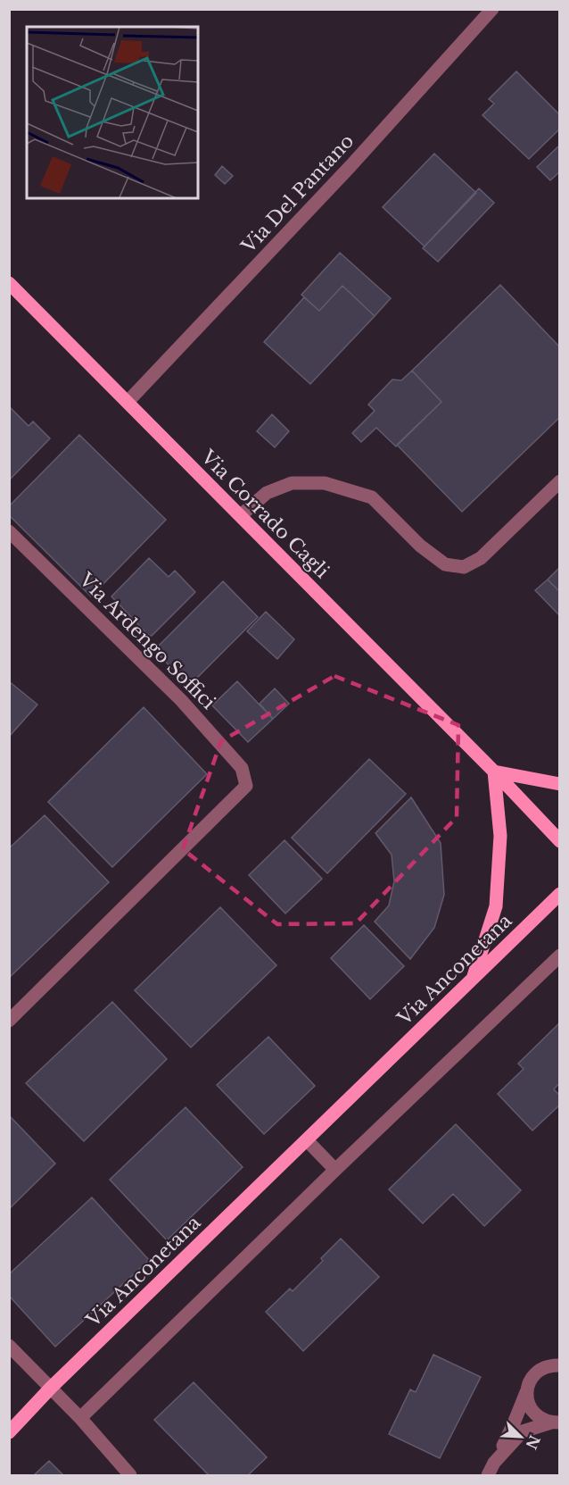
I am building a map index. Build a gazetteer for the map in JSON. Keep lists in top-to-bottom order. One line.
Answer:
{"streets":{"main road":["Via Corrado Cagli","Via Anconetana"],"street":["Via Del Pantano","Via Ardengo Soffici"]},"crossings":[["Via Del Pantano","Via Corrado Cagli"]],"north":"bottom right"}
